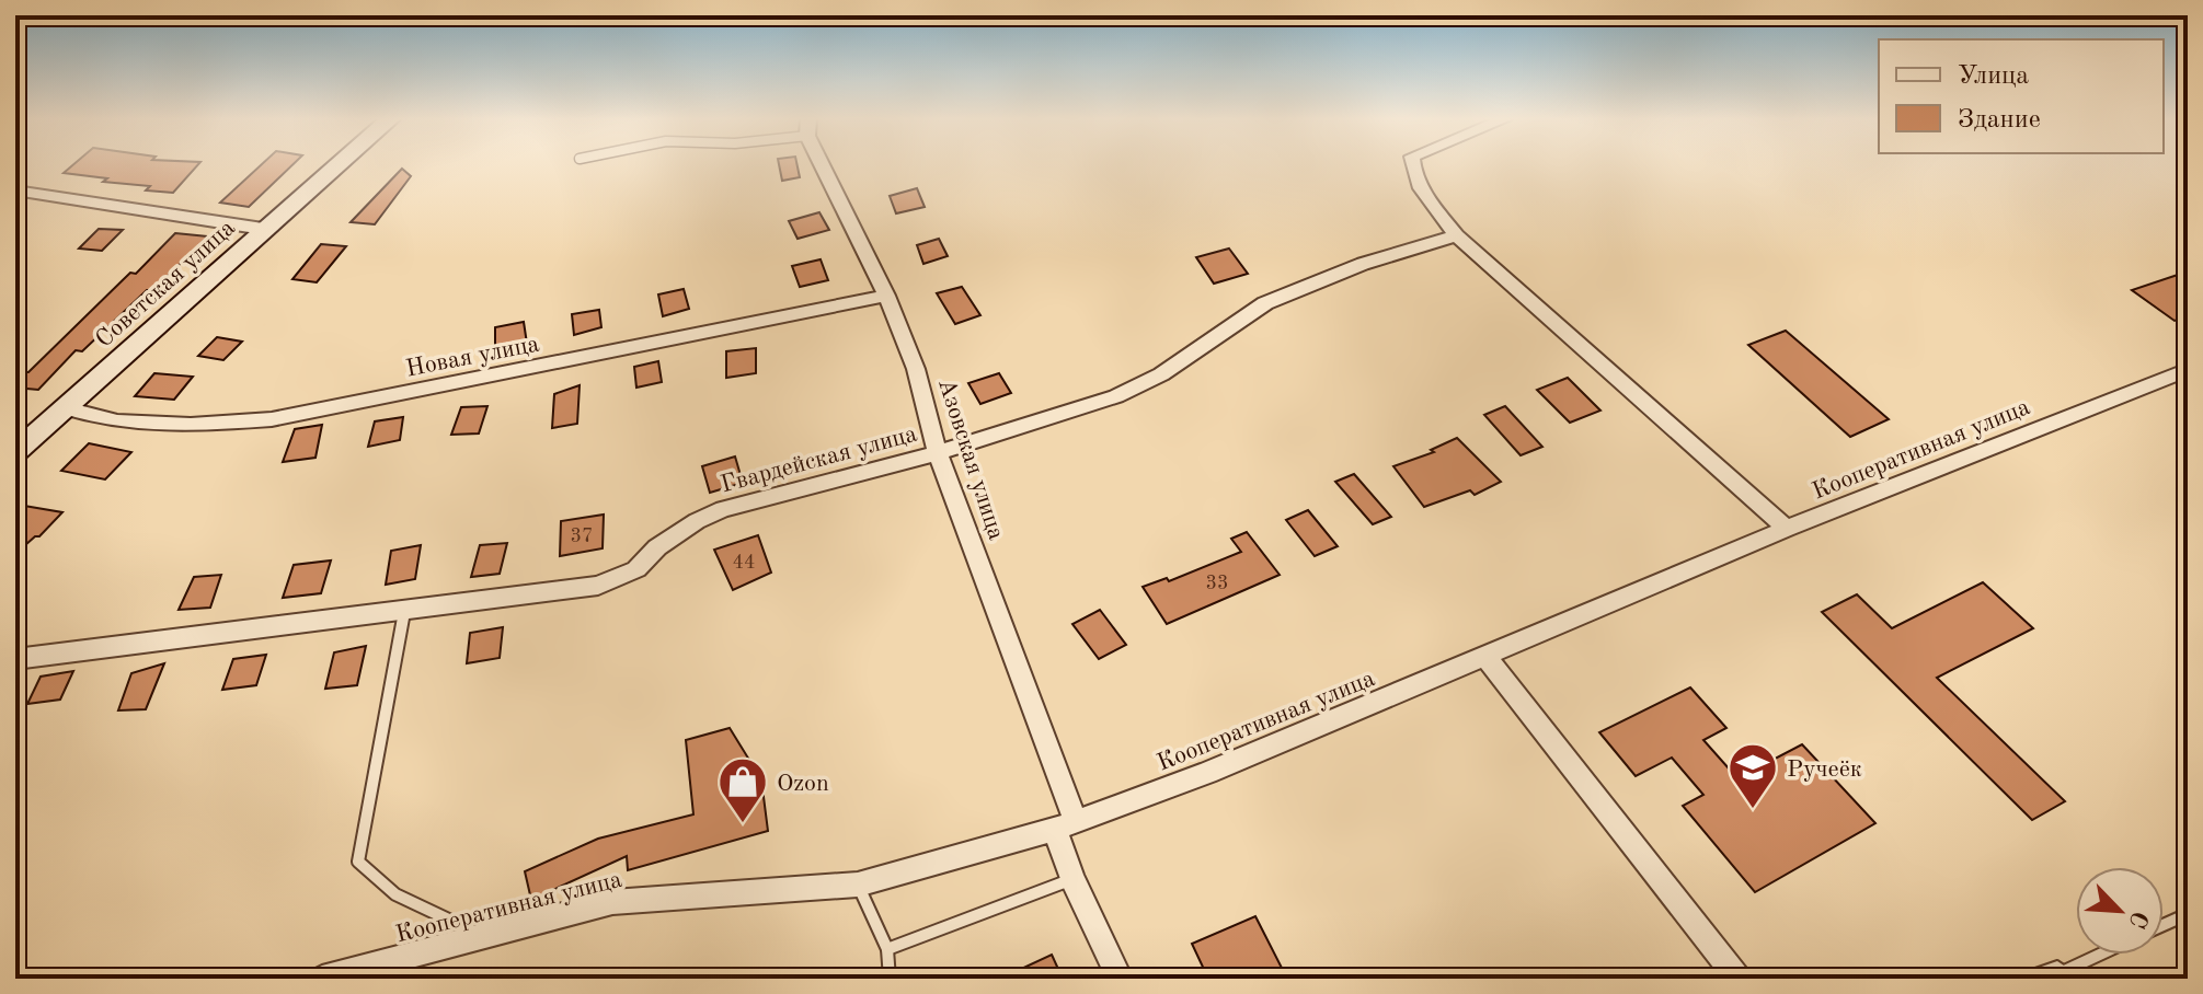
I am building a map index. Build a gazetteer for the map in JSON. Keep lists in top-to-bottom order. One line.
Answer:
{"streets":{"street":["Советская улица","Новая улица","Кооперативная улица","Гвардейская улица","Азовская улица"]},"crossings":[["Советская улица","Новая улица"],["Новая улица","Азовская улица"],["Кооперативная улица","Азовская улица"],["Гвардейская улица","Азовская улица"]],"places":{"school or university":["Ручеёк"],"shop":["Ozon"]},"house_numbers":["37","44","33"],"legend":["Улица","Здание"],"north":"bottom right"}
